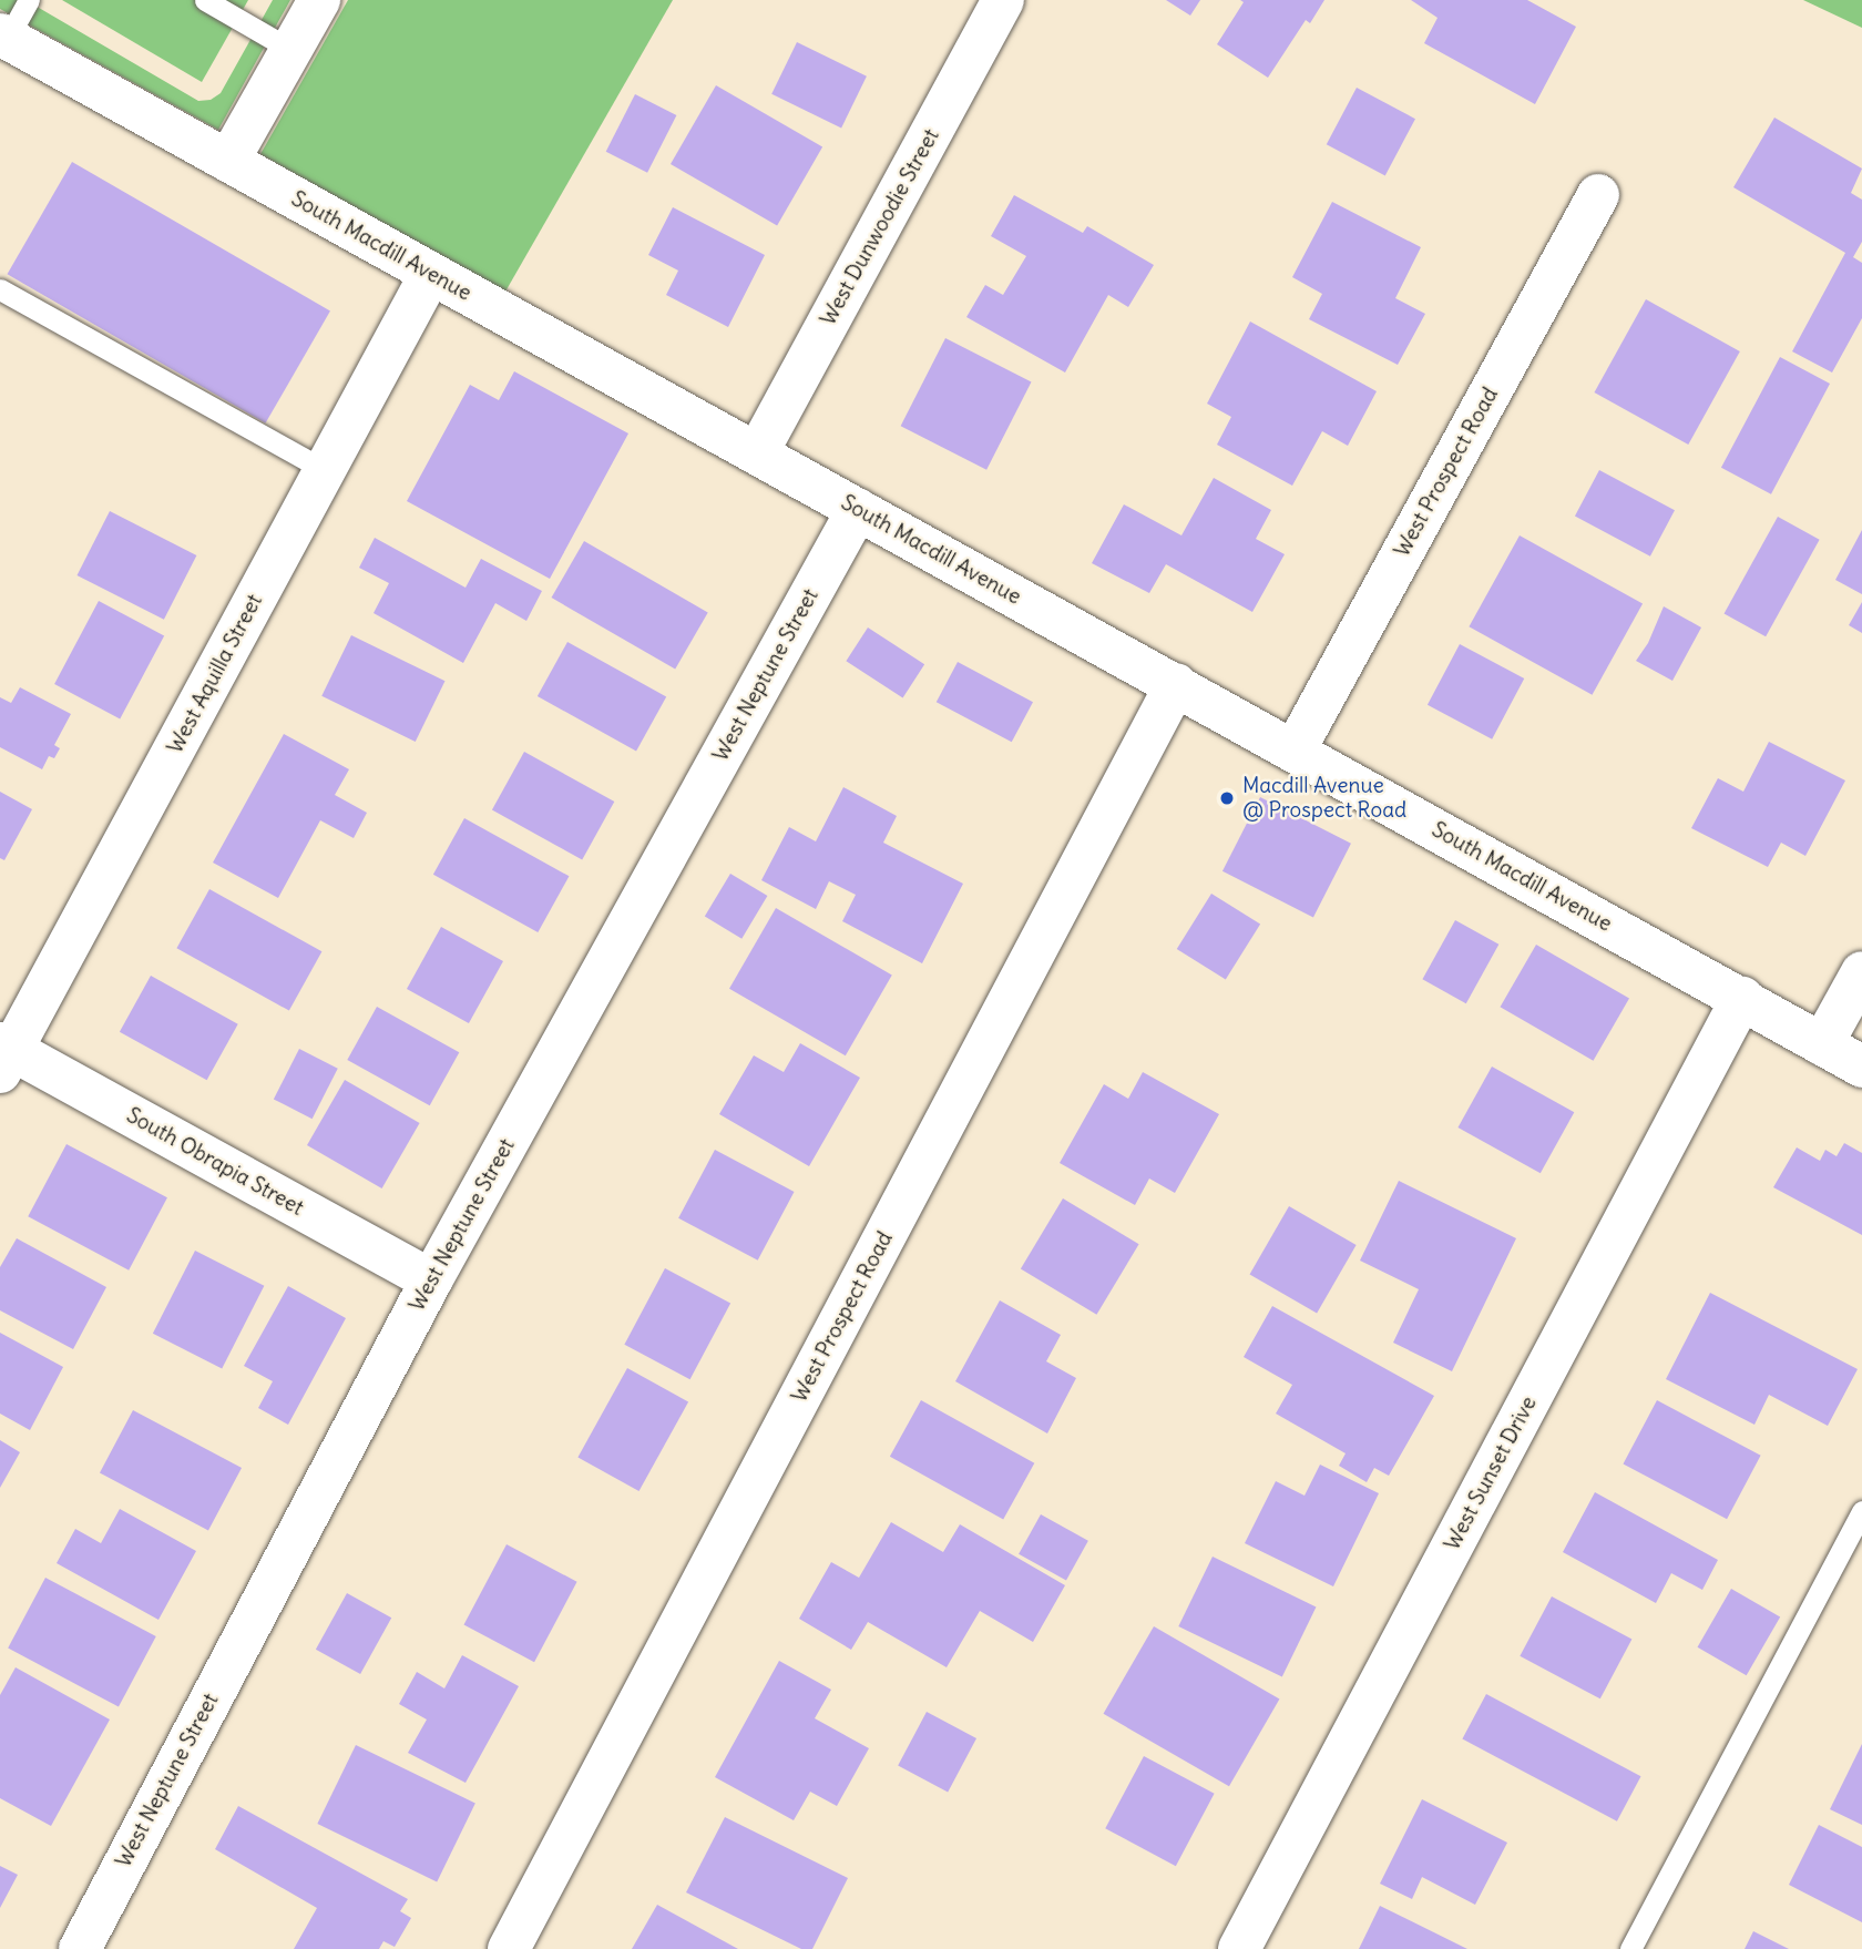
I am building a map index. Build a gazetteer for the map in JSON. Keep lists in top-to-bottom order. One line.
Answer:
{"streets":{"street":["West Dunwoodie Street","South Macdill Avenue","West Prospect Road","West Aquilla Street","West Neptune Street","South Obrapia Street","West Sunset Drive"]},"crossings":[["West Dunwoodie Street","South Macdill Avenue"],["South Macdill Avenue","West Prospect Road"],["South Macdill Avenue","West Aquilla Street"],["South Macdill Avenue","West Neptune Street"],["South Macdill Avenue","West Sunset Drive"],["West Aquilla Street","South Obrapia Street"],["West Neptune Street","South Obrapia Street"]],"places":["Macdill Avenue @ Prospect Road"]}
